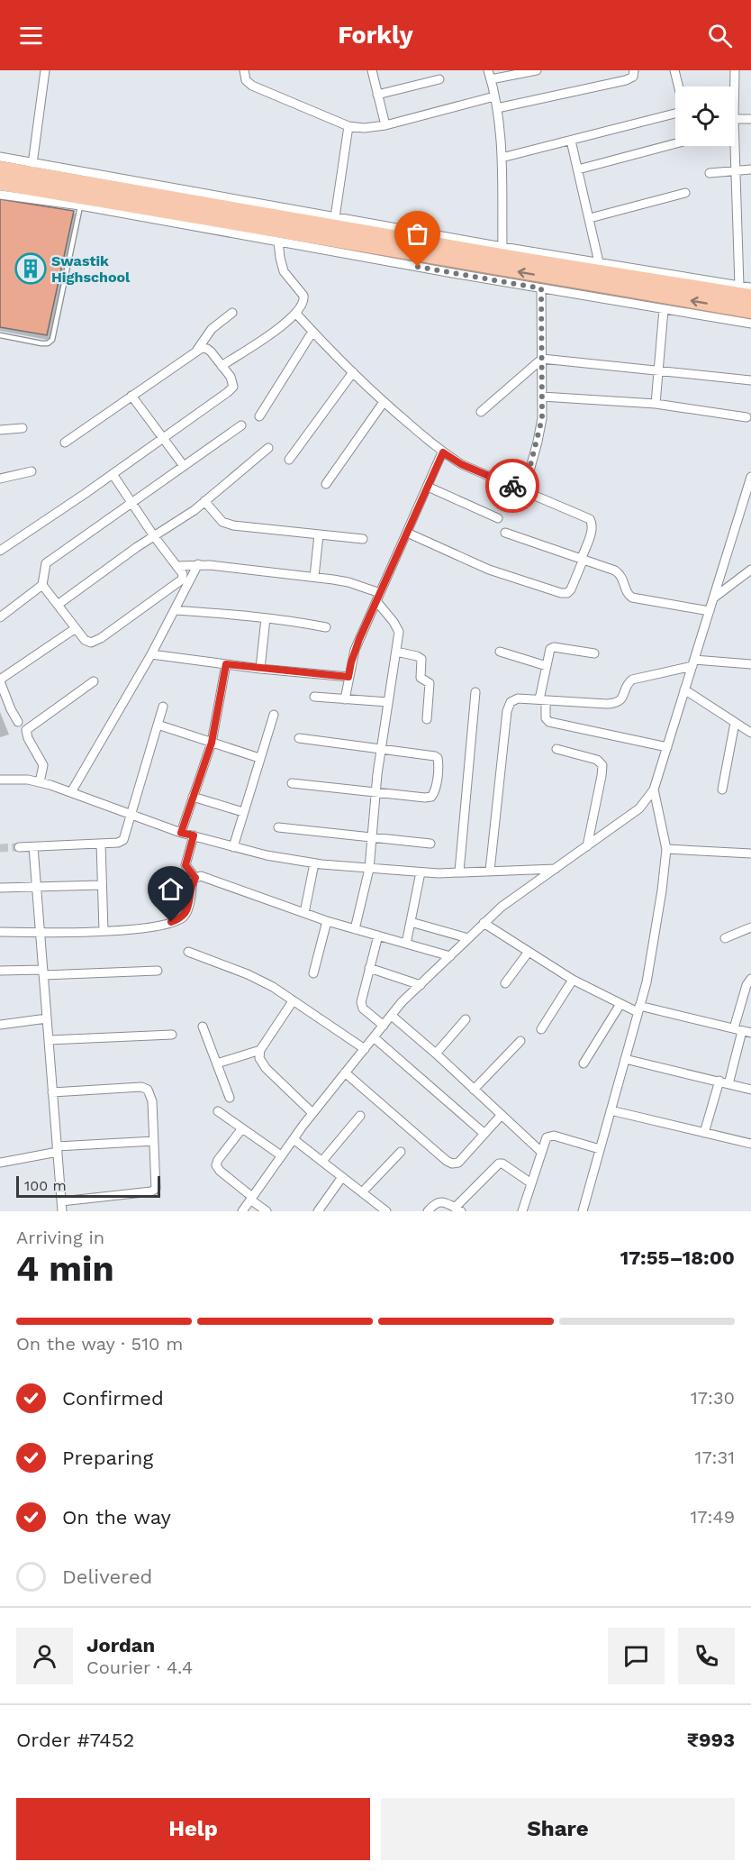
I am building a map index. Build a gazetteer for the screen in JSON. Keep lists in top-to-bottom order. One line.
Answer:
{"places":{"building":["Swastik Highschool"]},"scale_bar":"100 m","page":{"header":"Forkly","scale":"100 m","heading":["4 min","Arriving in","17:55–18:00"],"panel":["Jordan","Courier · 4.4","Order #7452","₹993"],"bar":"On the way · 510 m","list":[["Confirmed","17:30"],["Preparing","17:31"],["On the way","17:49"],"Delivered"],"buttons":["Help","Share"]}}
